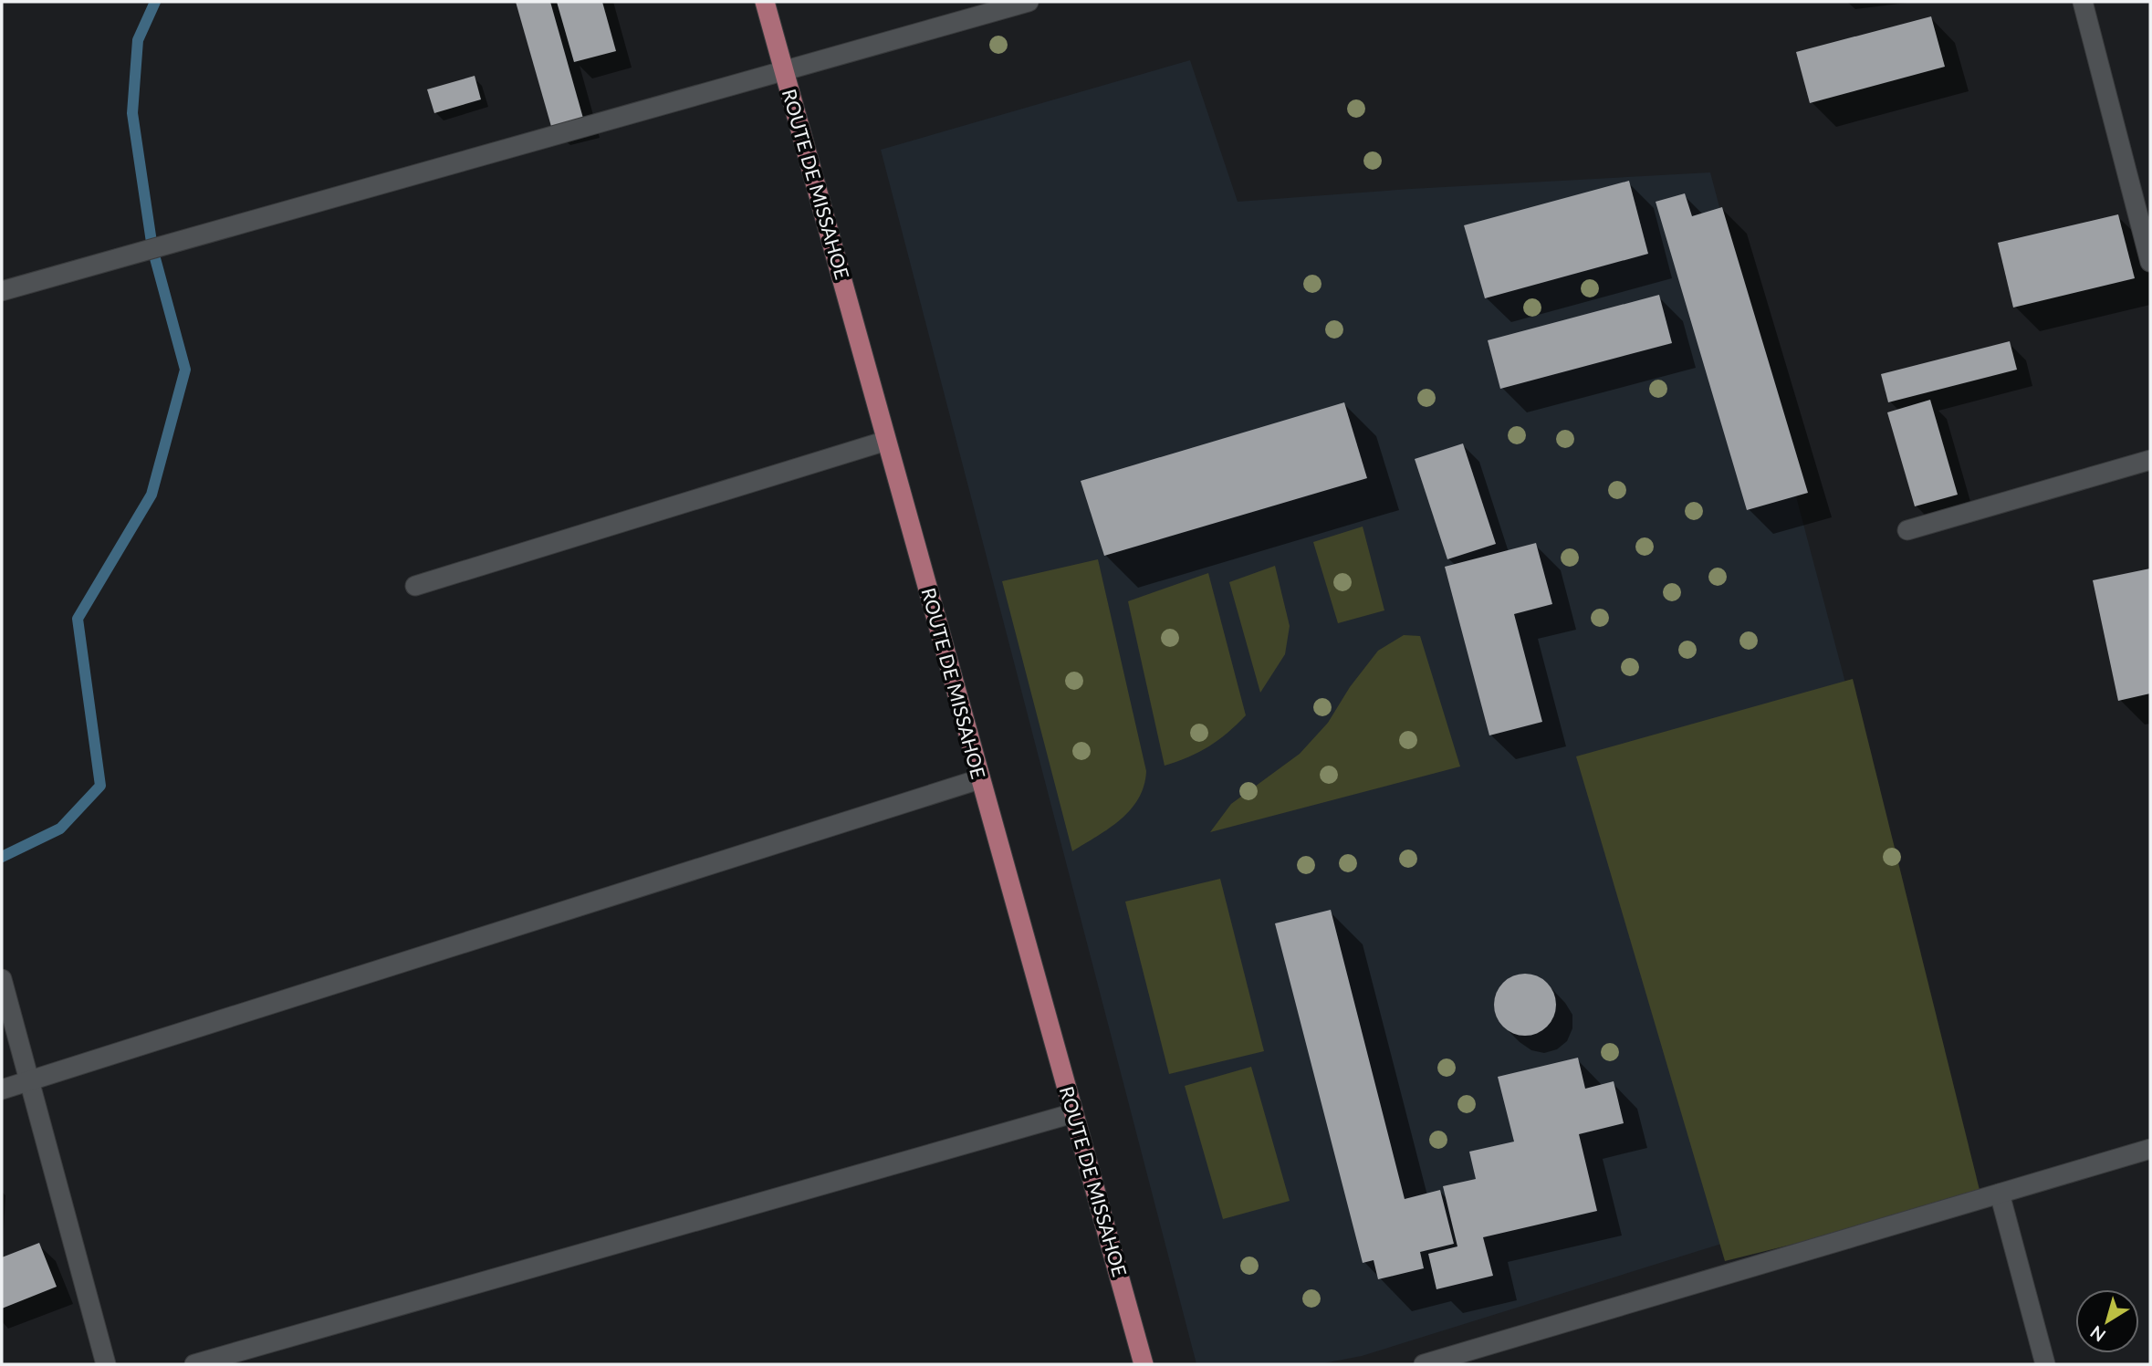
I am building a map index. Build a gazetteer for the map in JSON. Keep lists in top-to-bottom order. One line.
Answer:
{"streets":{"main road":["ROUTE DE MISSAHOE"]},"north":"bottom left"}
